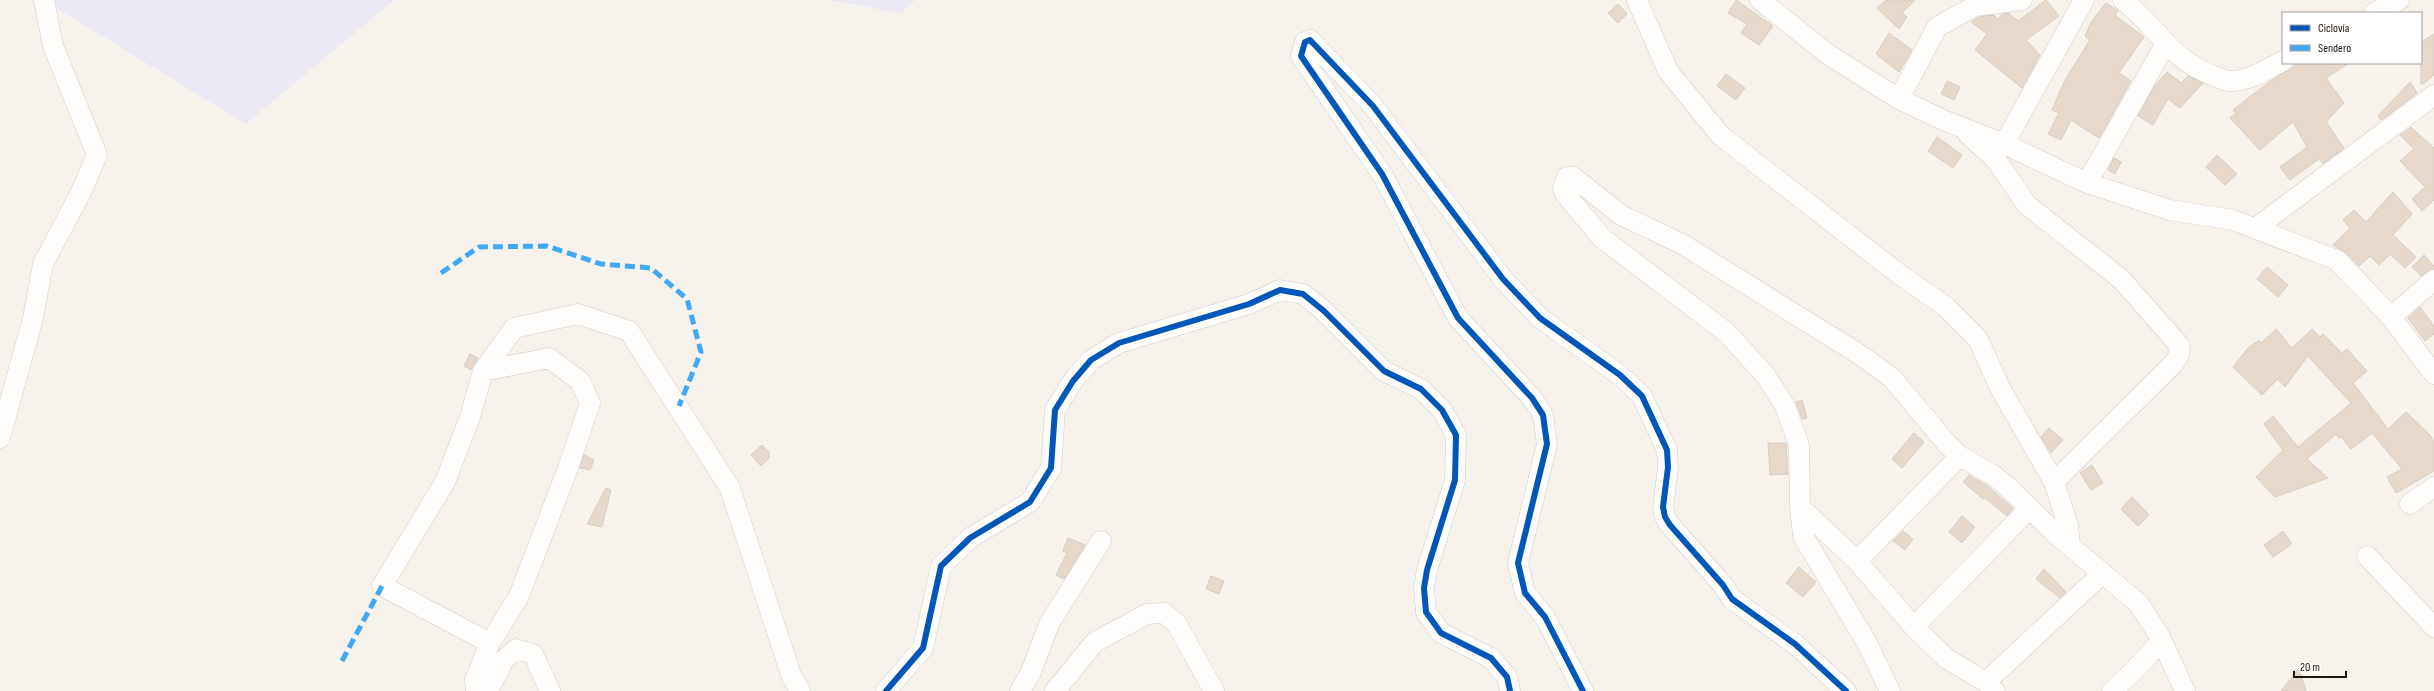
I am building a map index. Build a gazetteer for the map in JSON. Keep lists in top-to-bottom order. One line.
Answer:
{"legend":["Ciclovía","Sendero"],"scale_bar":"20 m"}
